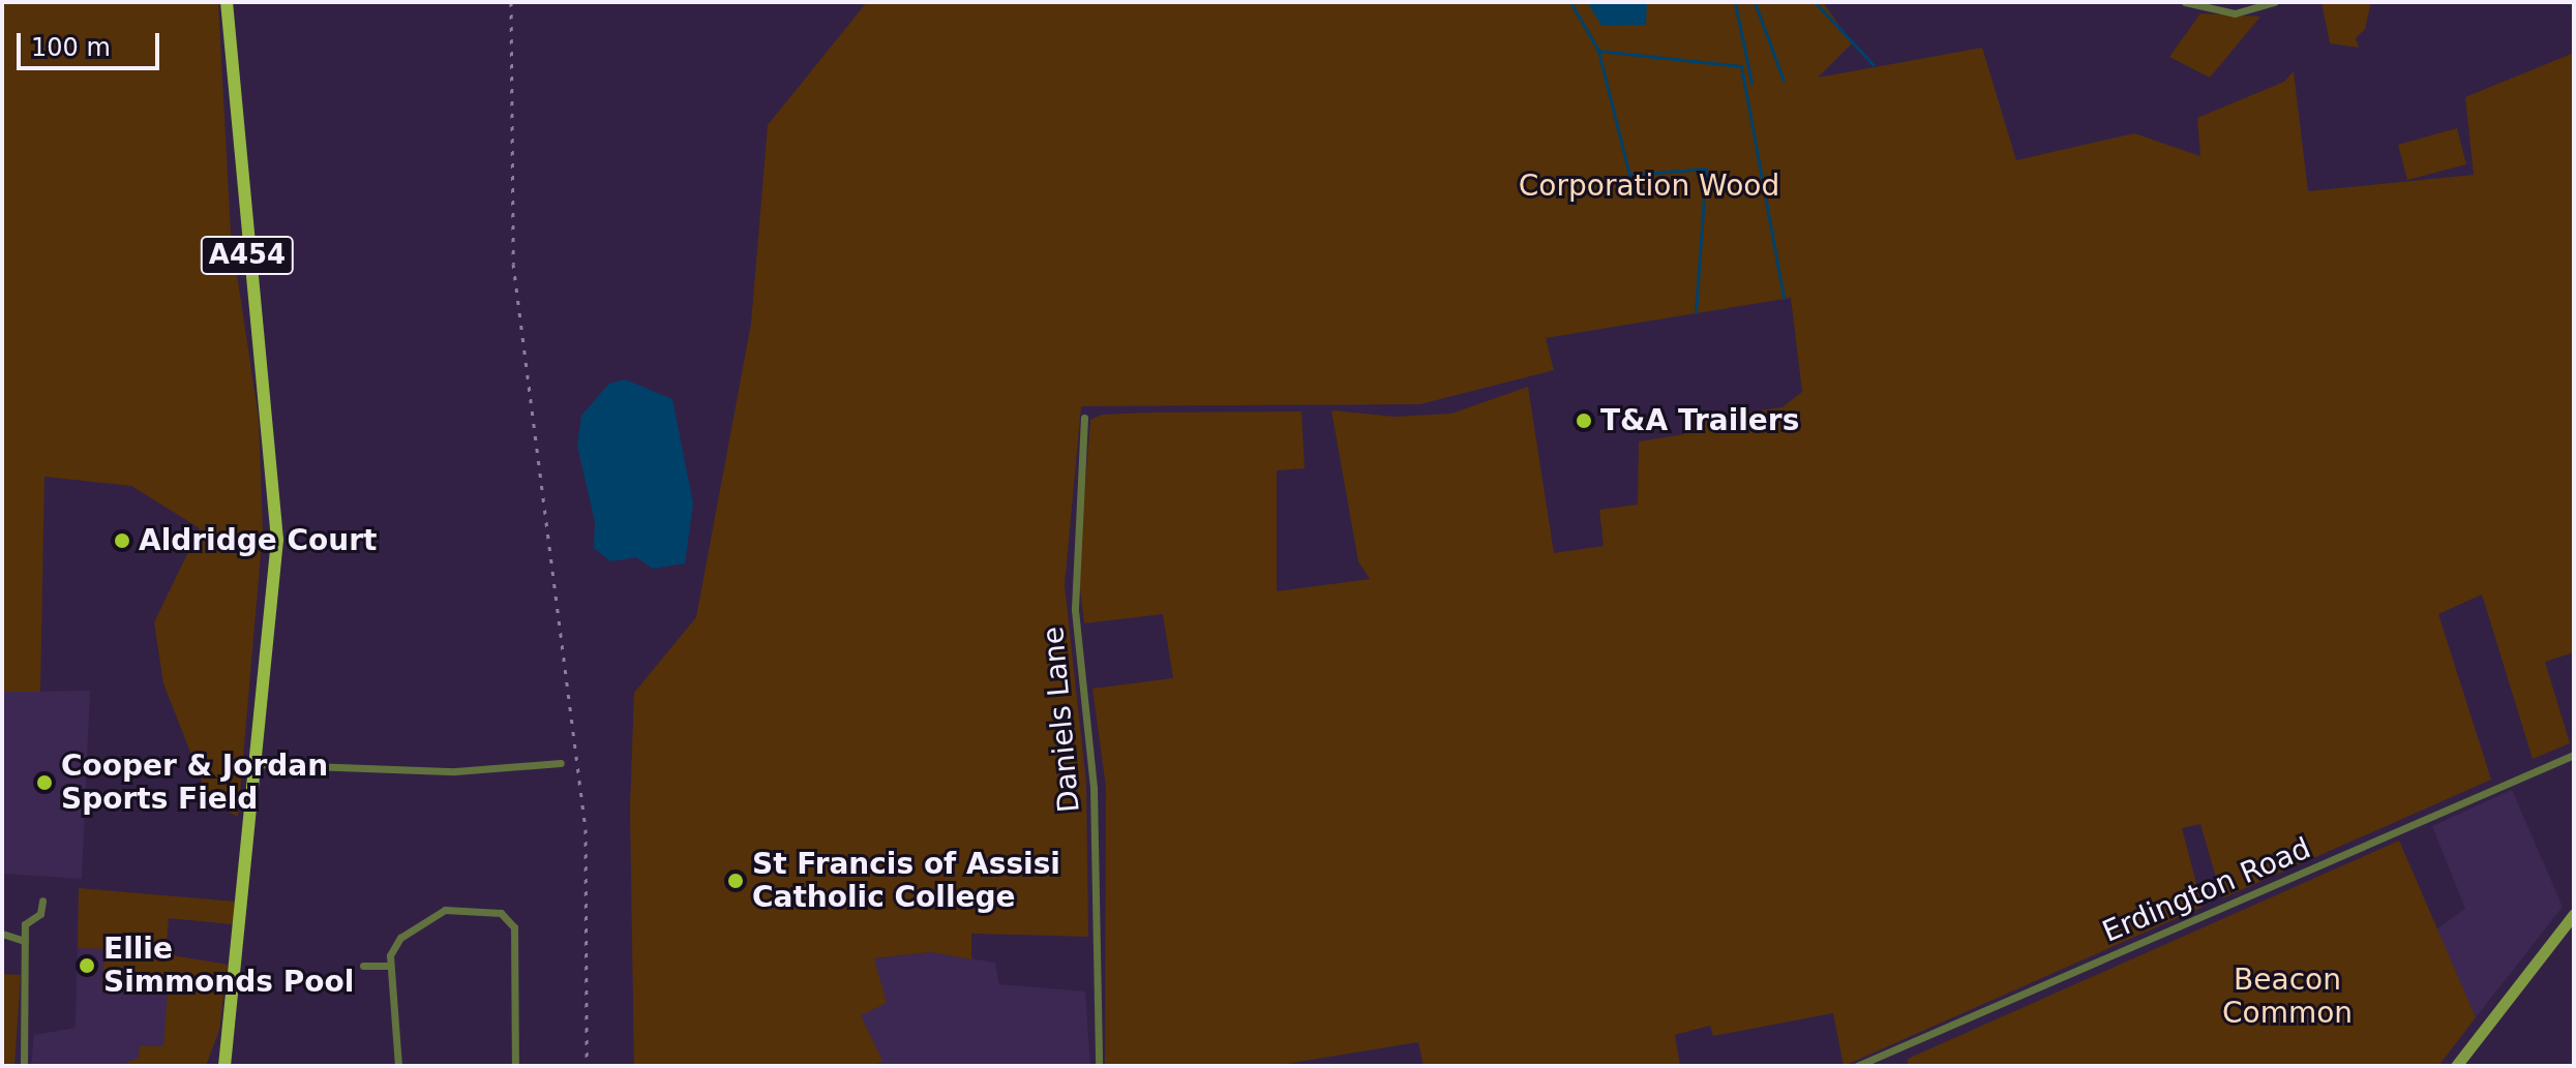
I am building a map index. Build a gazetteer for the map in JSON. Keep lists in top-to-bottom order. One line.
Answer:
{"streets":{"main road":["A454"],"street":["Daniels Lane","Erdington Road"]},"parks":["Corporation Wood","Beacon Common"],"places":["T&A Trailers","Aldridge Court","Cooper & Jordan Sports Field","St Francis of Assisi Catholic College","Ellie Simmonds Pool"],"scale_bar":"100 m"}
